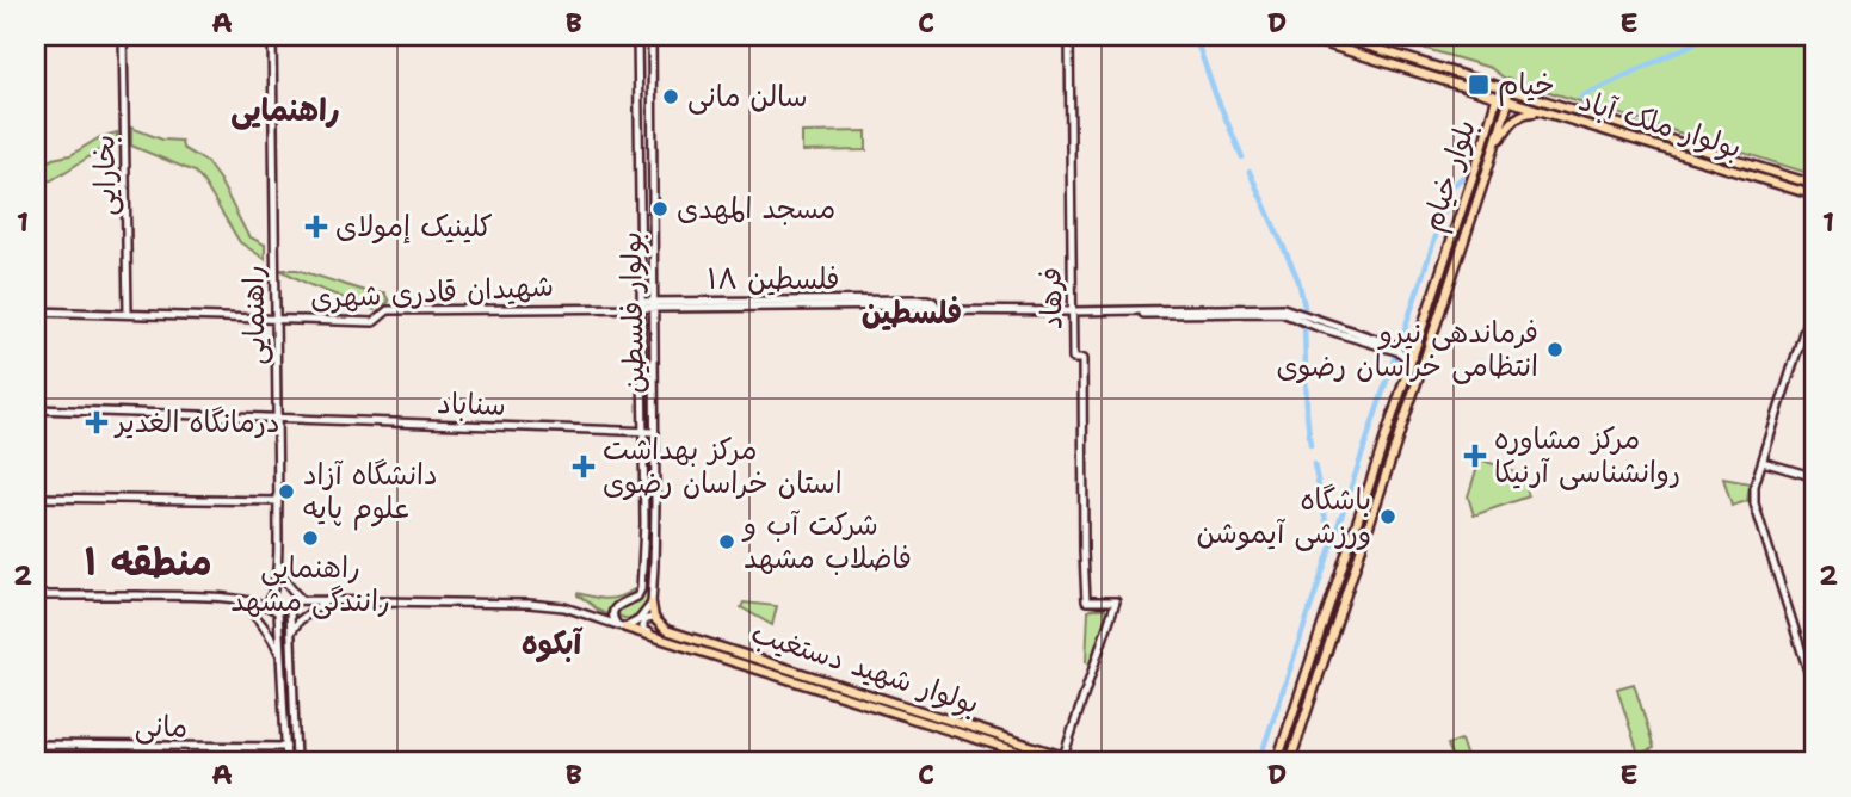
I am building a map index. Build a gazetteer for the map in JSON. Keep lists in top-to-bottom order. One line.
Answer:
{"streets":{"main road":["بولوار ملک آباد","بلوار خیام","بولوار شهید دستغیب"],"street":["بخارایی","فلسطین ۱۸","شهیدان قادری شهری","فرهاد","بولوار فلسطین","راهنمایی","سناباد","مانی"]},"crossings":[["بولوار ملک آباد","بلوار خیام"],["بخارایی","شهیدان قادری شهری"],["فلسطین ۱۸","شهیدان قادری شهری"],["فلسطین ۱۸","فرهاد"],["فلسطین ۱۸","بولوار فلسطین"],["شهیدان قادری شهری","بولوار فلسطین"],["شهیدان قادری شهری","راهنمایی"],["فرهاد","بولوار شهید دستغیب"],["بولوار فلسطین","سناباد"],["راهنمایی","سناباد"]],"districts":["راهنمایی","فلسطین","منطقه ۱","آبکوه"],"places":{"transit":["خیام"],"other":["سالن مانی","مسجد المهدی","فرماندهی نیرو انتظامی خراسان رضوی","دانشگاه آزاد علوم پایه","باشگاه ورزشی آیموشن","راهنمایی رانندگی مشهد","شرکت آب و فاضلاب مشهد"],"health":["کلینیک إمولای","درمانگاه الغدیر","مرکز مشاوره روانشناسی آرنیکا","مرکز بهداشت استان خراسان رضوی"]},"grid":{"columns":["A","B","C","D","E"],"rows":["1","2"]}}
